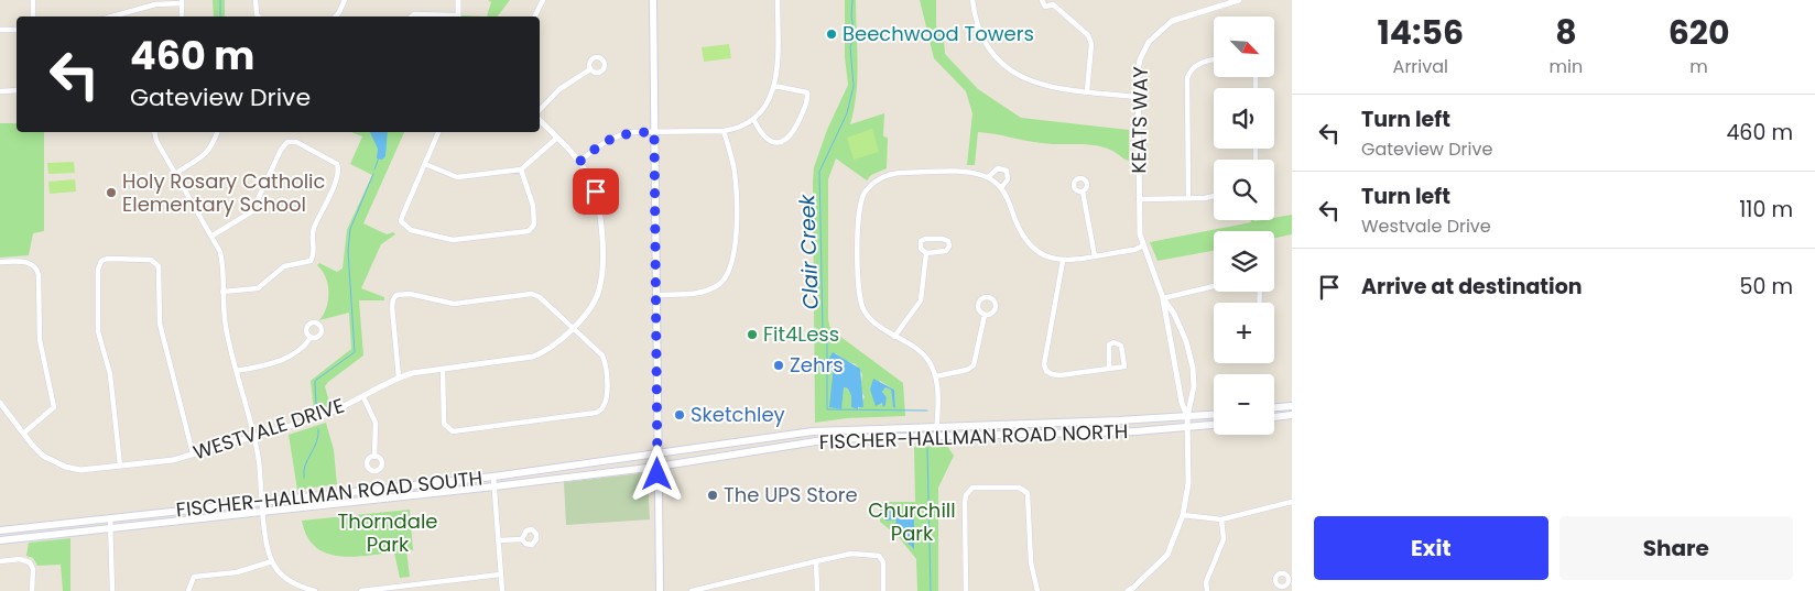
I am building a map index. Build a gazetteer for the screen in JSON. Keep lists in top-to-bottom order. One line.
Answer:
{"streets":{"main road":["FISCHER-HALLMAN ROAD NORTH","FISCHER-HALLMAN ROAD SOUTH"],"street":["KEATS WAY","WESTVALE DRIVE"]},"crossings":[["KEATS WAY","FISCHER-HALLMAN ROAD NORTH"],["FISCHER-HALLMAN ROAD NORTH","FISCHER-HALLMAN ROAD SOUTH"]],"water":["Clair Creek"],"parks":["Churchill Park","Thorndale Park"],"places":["Beechwood Towers","Holy Rosary Catholic Elementary School","Fit4Less","Zehrs","Sketchley","The UPS Store"],"north":"bottom right","page":{"eta":["14:56","Arrival","8","min","620","m"],"map_buttons":["+","−"],"turn":["460 m","Gateview Drive"],"list":[{"name":"Turn left","note":"Gateview Drive","value":"460 m"},{"name":"Turn left","note":"Westvale Drive","value":"110 m"},{"name":"Arrive at destination","value":"50 m"}],"buttons":["Exit","Share"]}}
